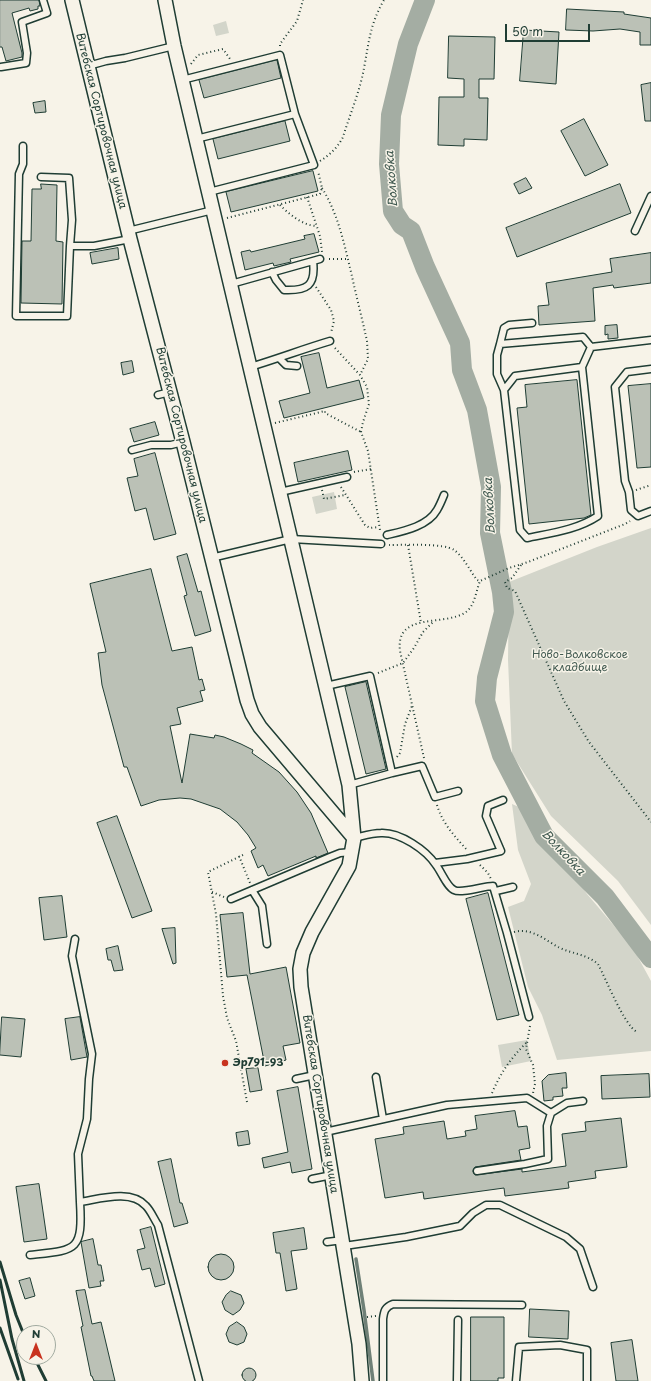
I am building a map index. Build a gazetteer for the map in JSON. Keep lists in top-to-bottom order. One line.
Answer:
{"streets":{"street":["Витебская Сортировочная улица"]},"water":["Волковка"],"parks":["Ново-Волковское кладбище"],"places":["Эр791-93"],"scale_bar":"50 m","north":"top"}
